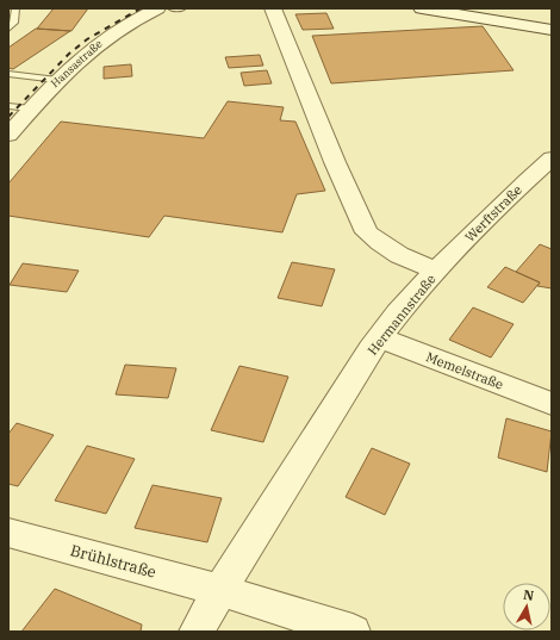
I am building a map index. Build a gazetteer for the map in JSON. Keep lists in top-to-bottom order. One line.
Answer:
{"streets":{"street":["Hansastraße","Werftstraße","Hermannstraße","Memelstraße","Brühlstraße"]},"crossings":[["Werftstraße","Hermannstraße"],["Hermannstraße","Memelstraße"],["Hermannstraße","Brühlstraße"]],"north":"top"}
